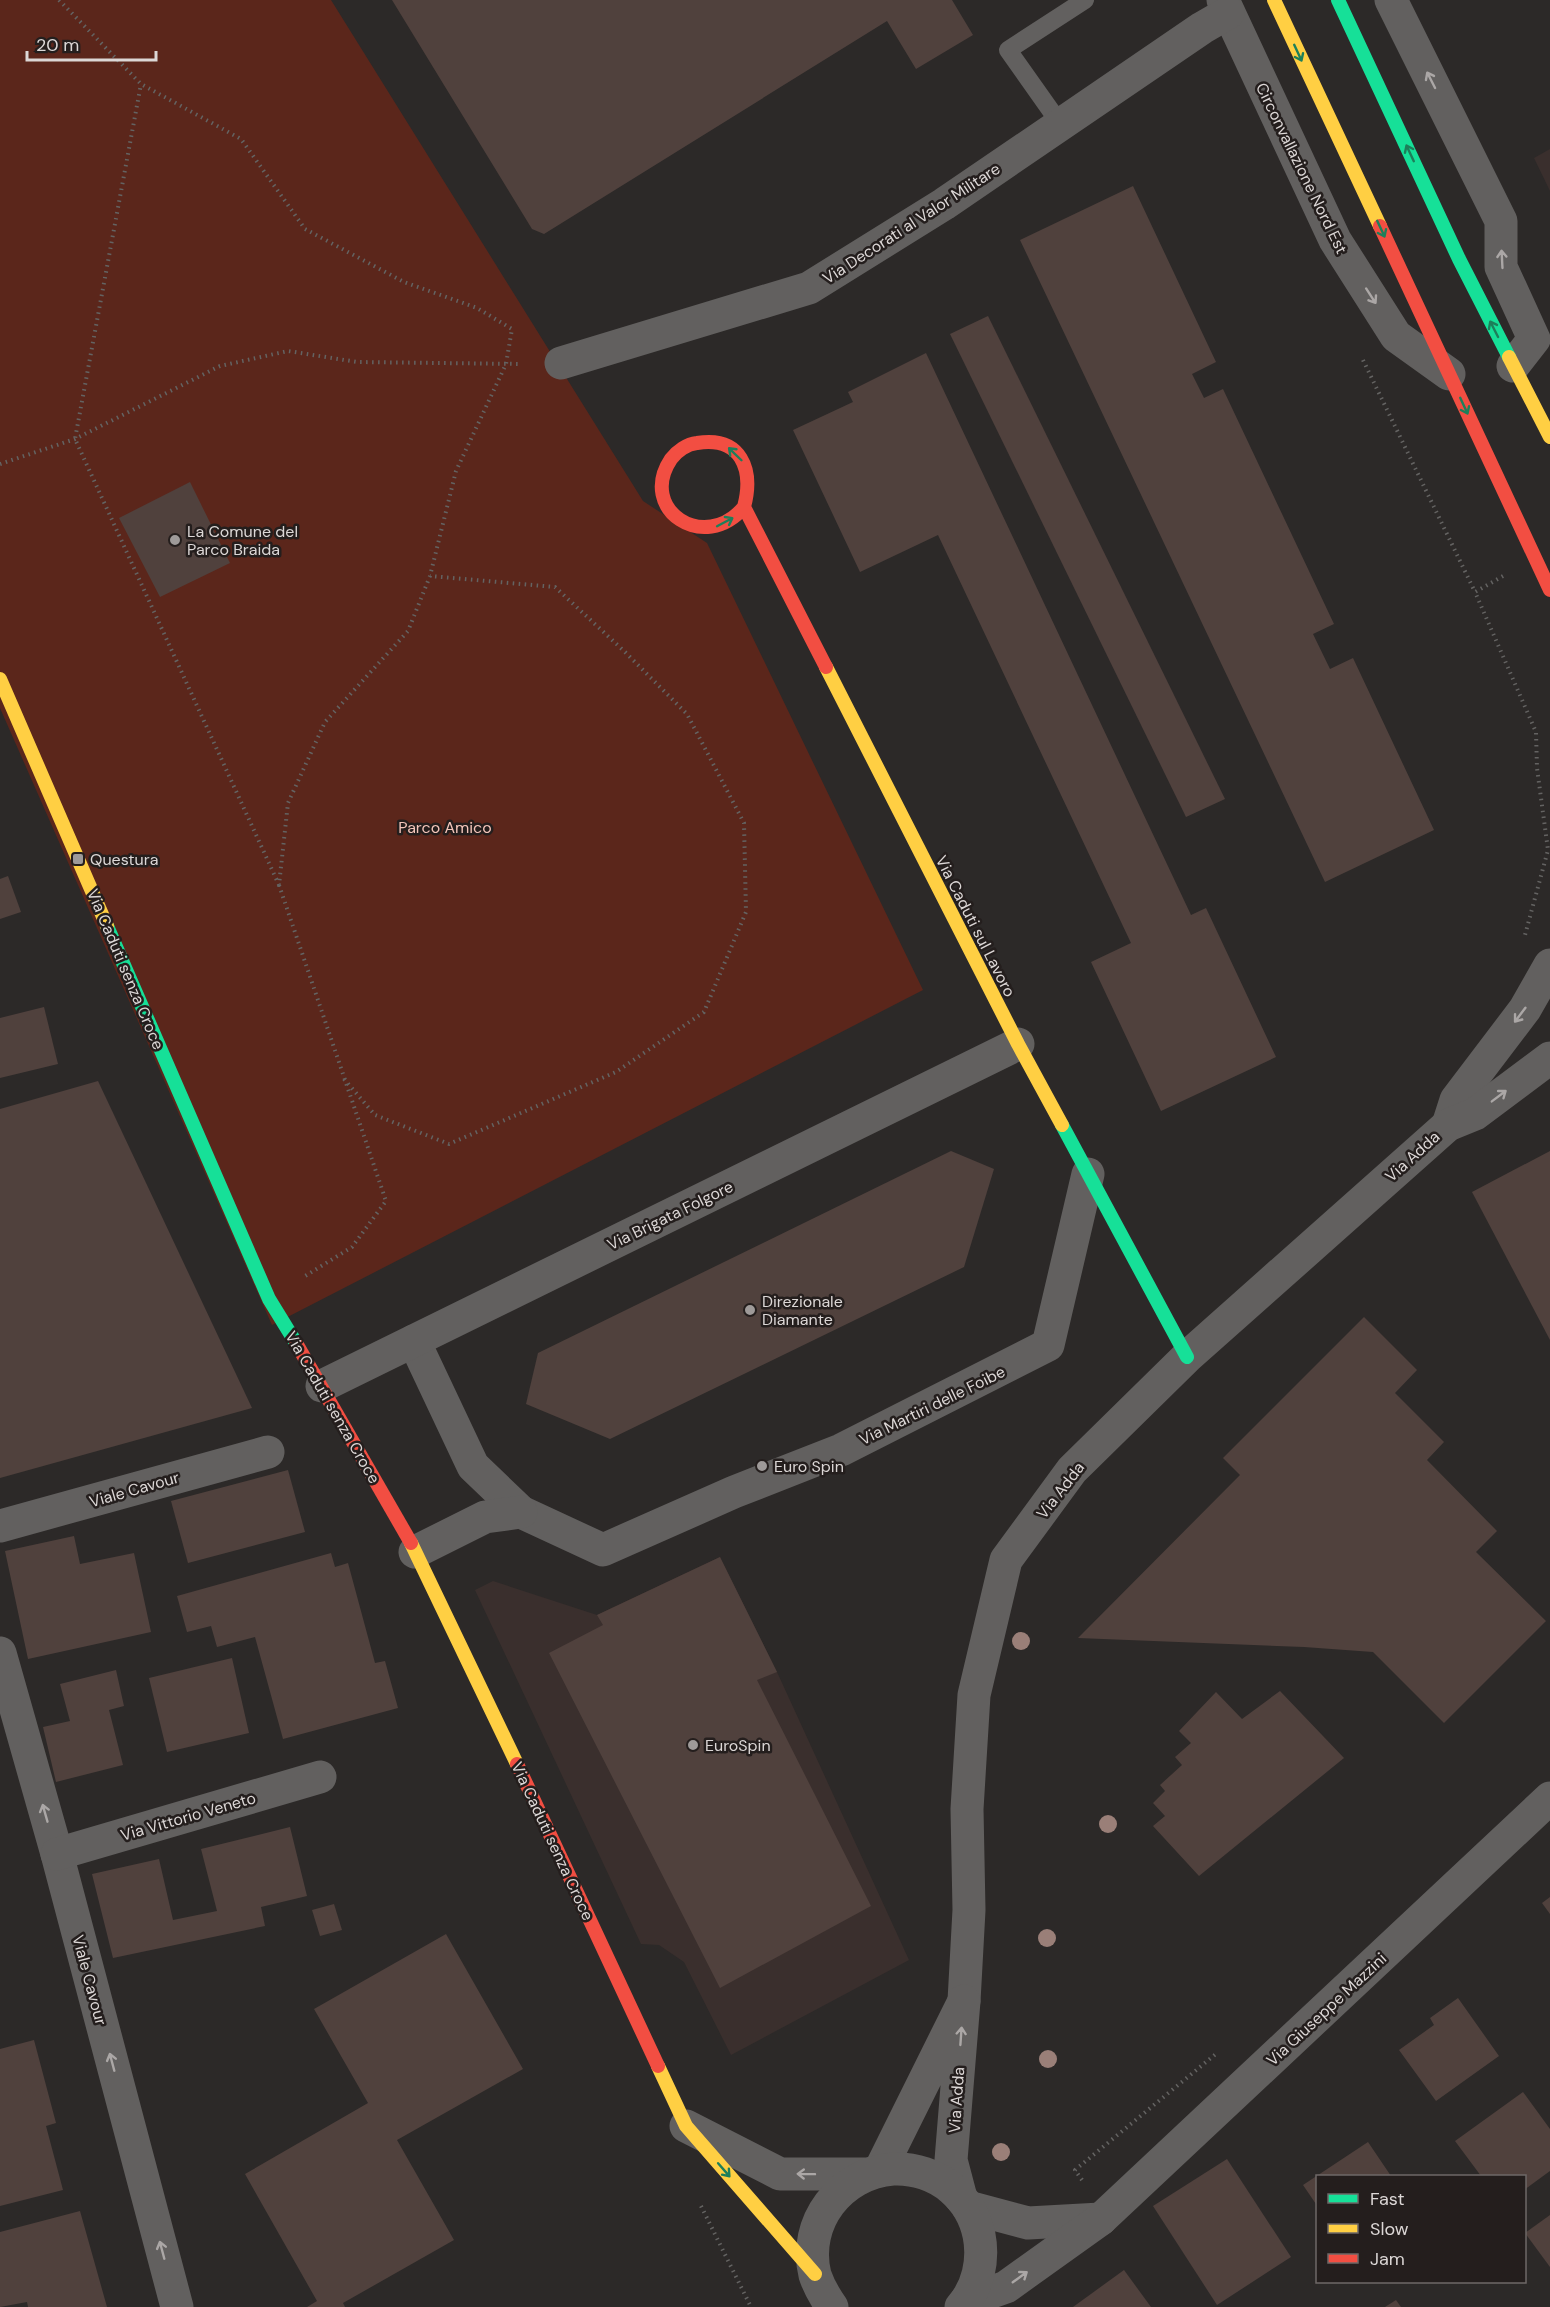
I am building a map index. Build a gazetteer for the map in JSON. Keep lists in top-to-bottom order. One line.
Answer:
{"streets":{"street":["Circonvallazione Nord Est","Via Decorati al Valor Militare","Via Caduti sul Lavoro","Via Caduti senza Croce","Via Adda","Via Brigata Folgore","Via Martiri delle Foibe","Viale Cavour","Via Vittorio Veneto","Via Giuseppe Mazzini"]},"crossings":[["Circonvallazione Nord Est","Via Decorati al Valor Militare"],["Via Caduti sul Lavoro","Via Adda"],["Via Caduti sul Lavoro","Via Brigata Folgore"],["Via Caduti sul Lavoro","Via Martiri delle Foibe"],["Via Caduti senza Croce","Via Brigata Folgore"],["Via Adda","Via Giuseppe Mazzini"],["Via Brigata Folgore","Via Martiri delle Foibe"],["Viale Cavour","Via Vittorio Veneto"]],"one_way":["Viale Cavour"],"parks":["Parco Amico"],"places":{"other":["La Comune del Parco Braida","Direzionale Diamante","Euro Spin","EuroSpin"],"transit":["Questura"]},"legend":["Fast","Slow","Jam"],"scale_bar":"20 m"}
